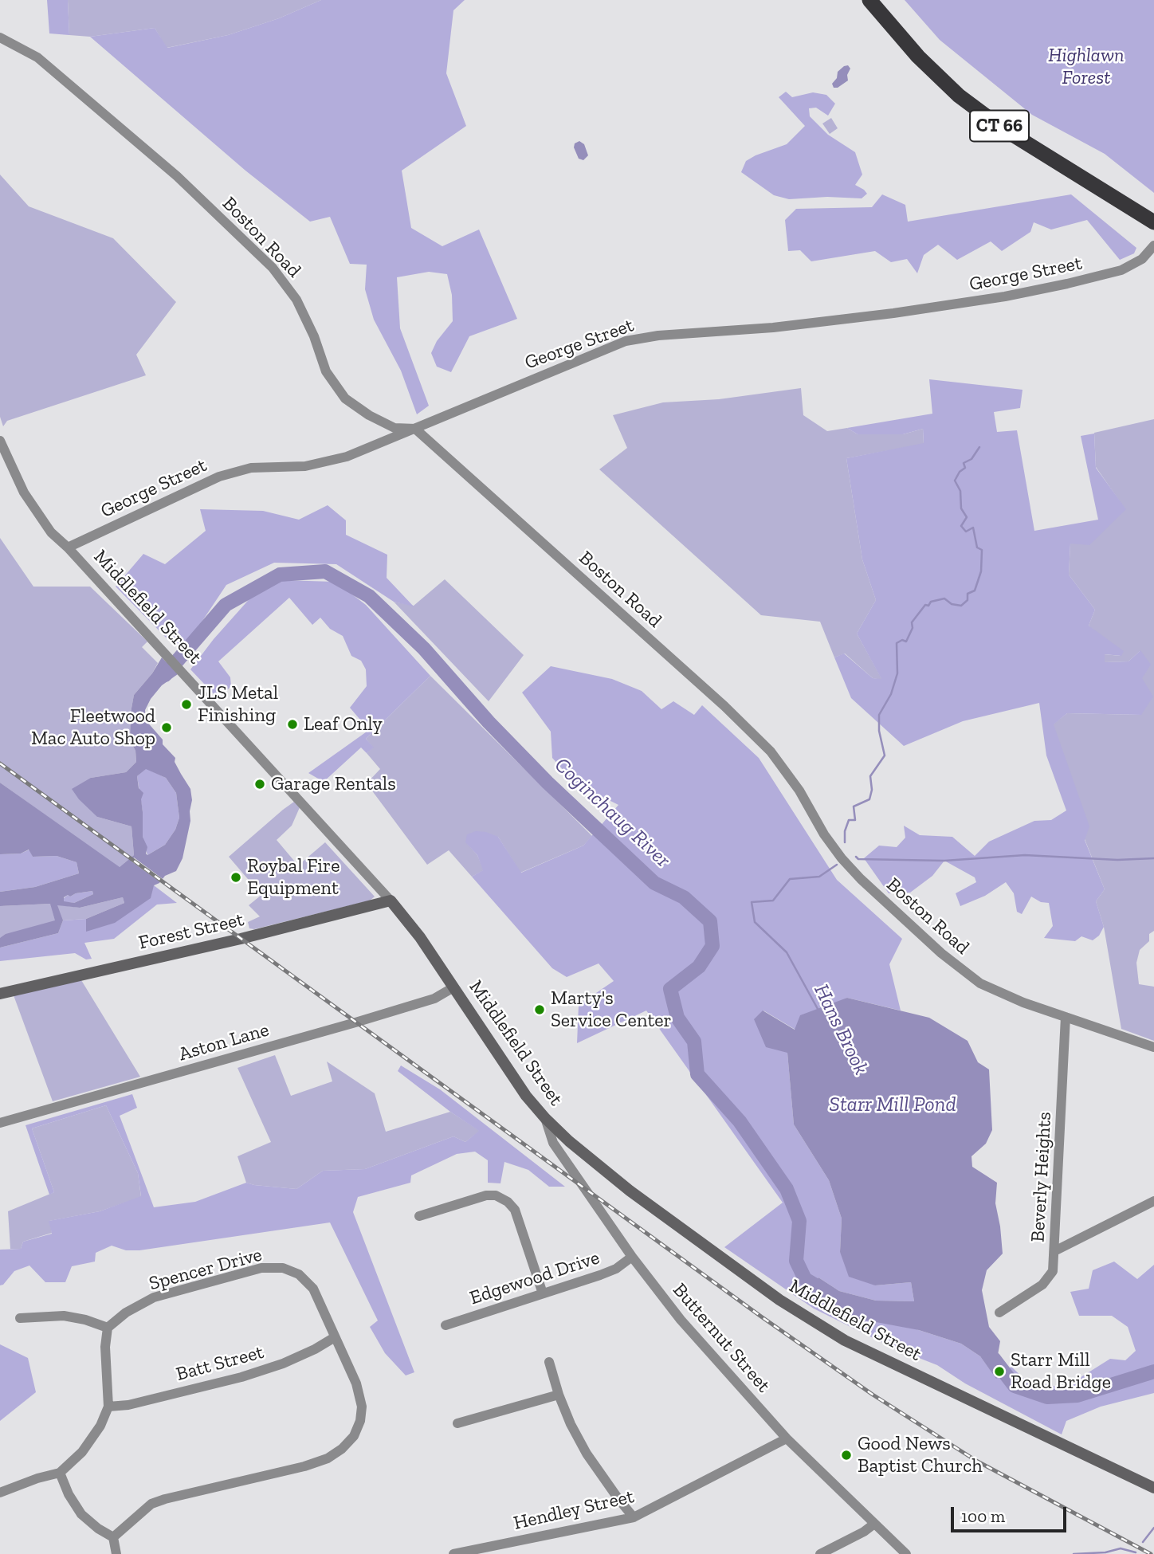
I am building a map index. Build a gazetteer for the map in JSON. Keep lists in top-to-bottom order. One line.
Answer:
{"streets":{"highway":["CT 66"],"main road":["Middlefield Street","Forest Street"],"street":["Boston Road","George Street","Aston Lane","Beverly Heights","Spencer Drive","Edgewood Drive","Butternut Street","Batt Street","Hendley Street"]},"crossings":[["Boston Road","George Street"],["Boston Road","Beverly Heights"],["George Street","Middlefield Street"],["Middlefield Street","Forest Street"],["Middlefield Street","Aston Lane"],["Middlefield Street","Butternut Street"],["Spencer Drive","Batt Street"],["Edgewood Drive","Butternut Street"],["Butternut Street","Hendley Street"]],"water":["Coginchaug River","Hans Brook","Starr Mill Pond"],"parks":["Highlawn Forest"],"places":["JLS Metal Finishing","Leaf Only","Fleetwood Mac Auto Shop","Garage Rentals","Roybal Fire Equipment","Marty's Service Center","Starr Mill Road Bridge","Good News Baptist Church"],"scale_bar":"100 m"}
